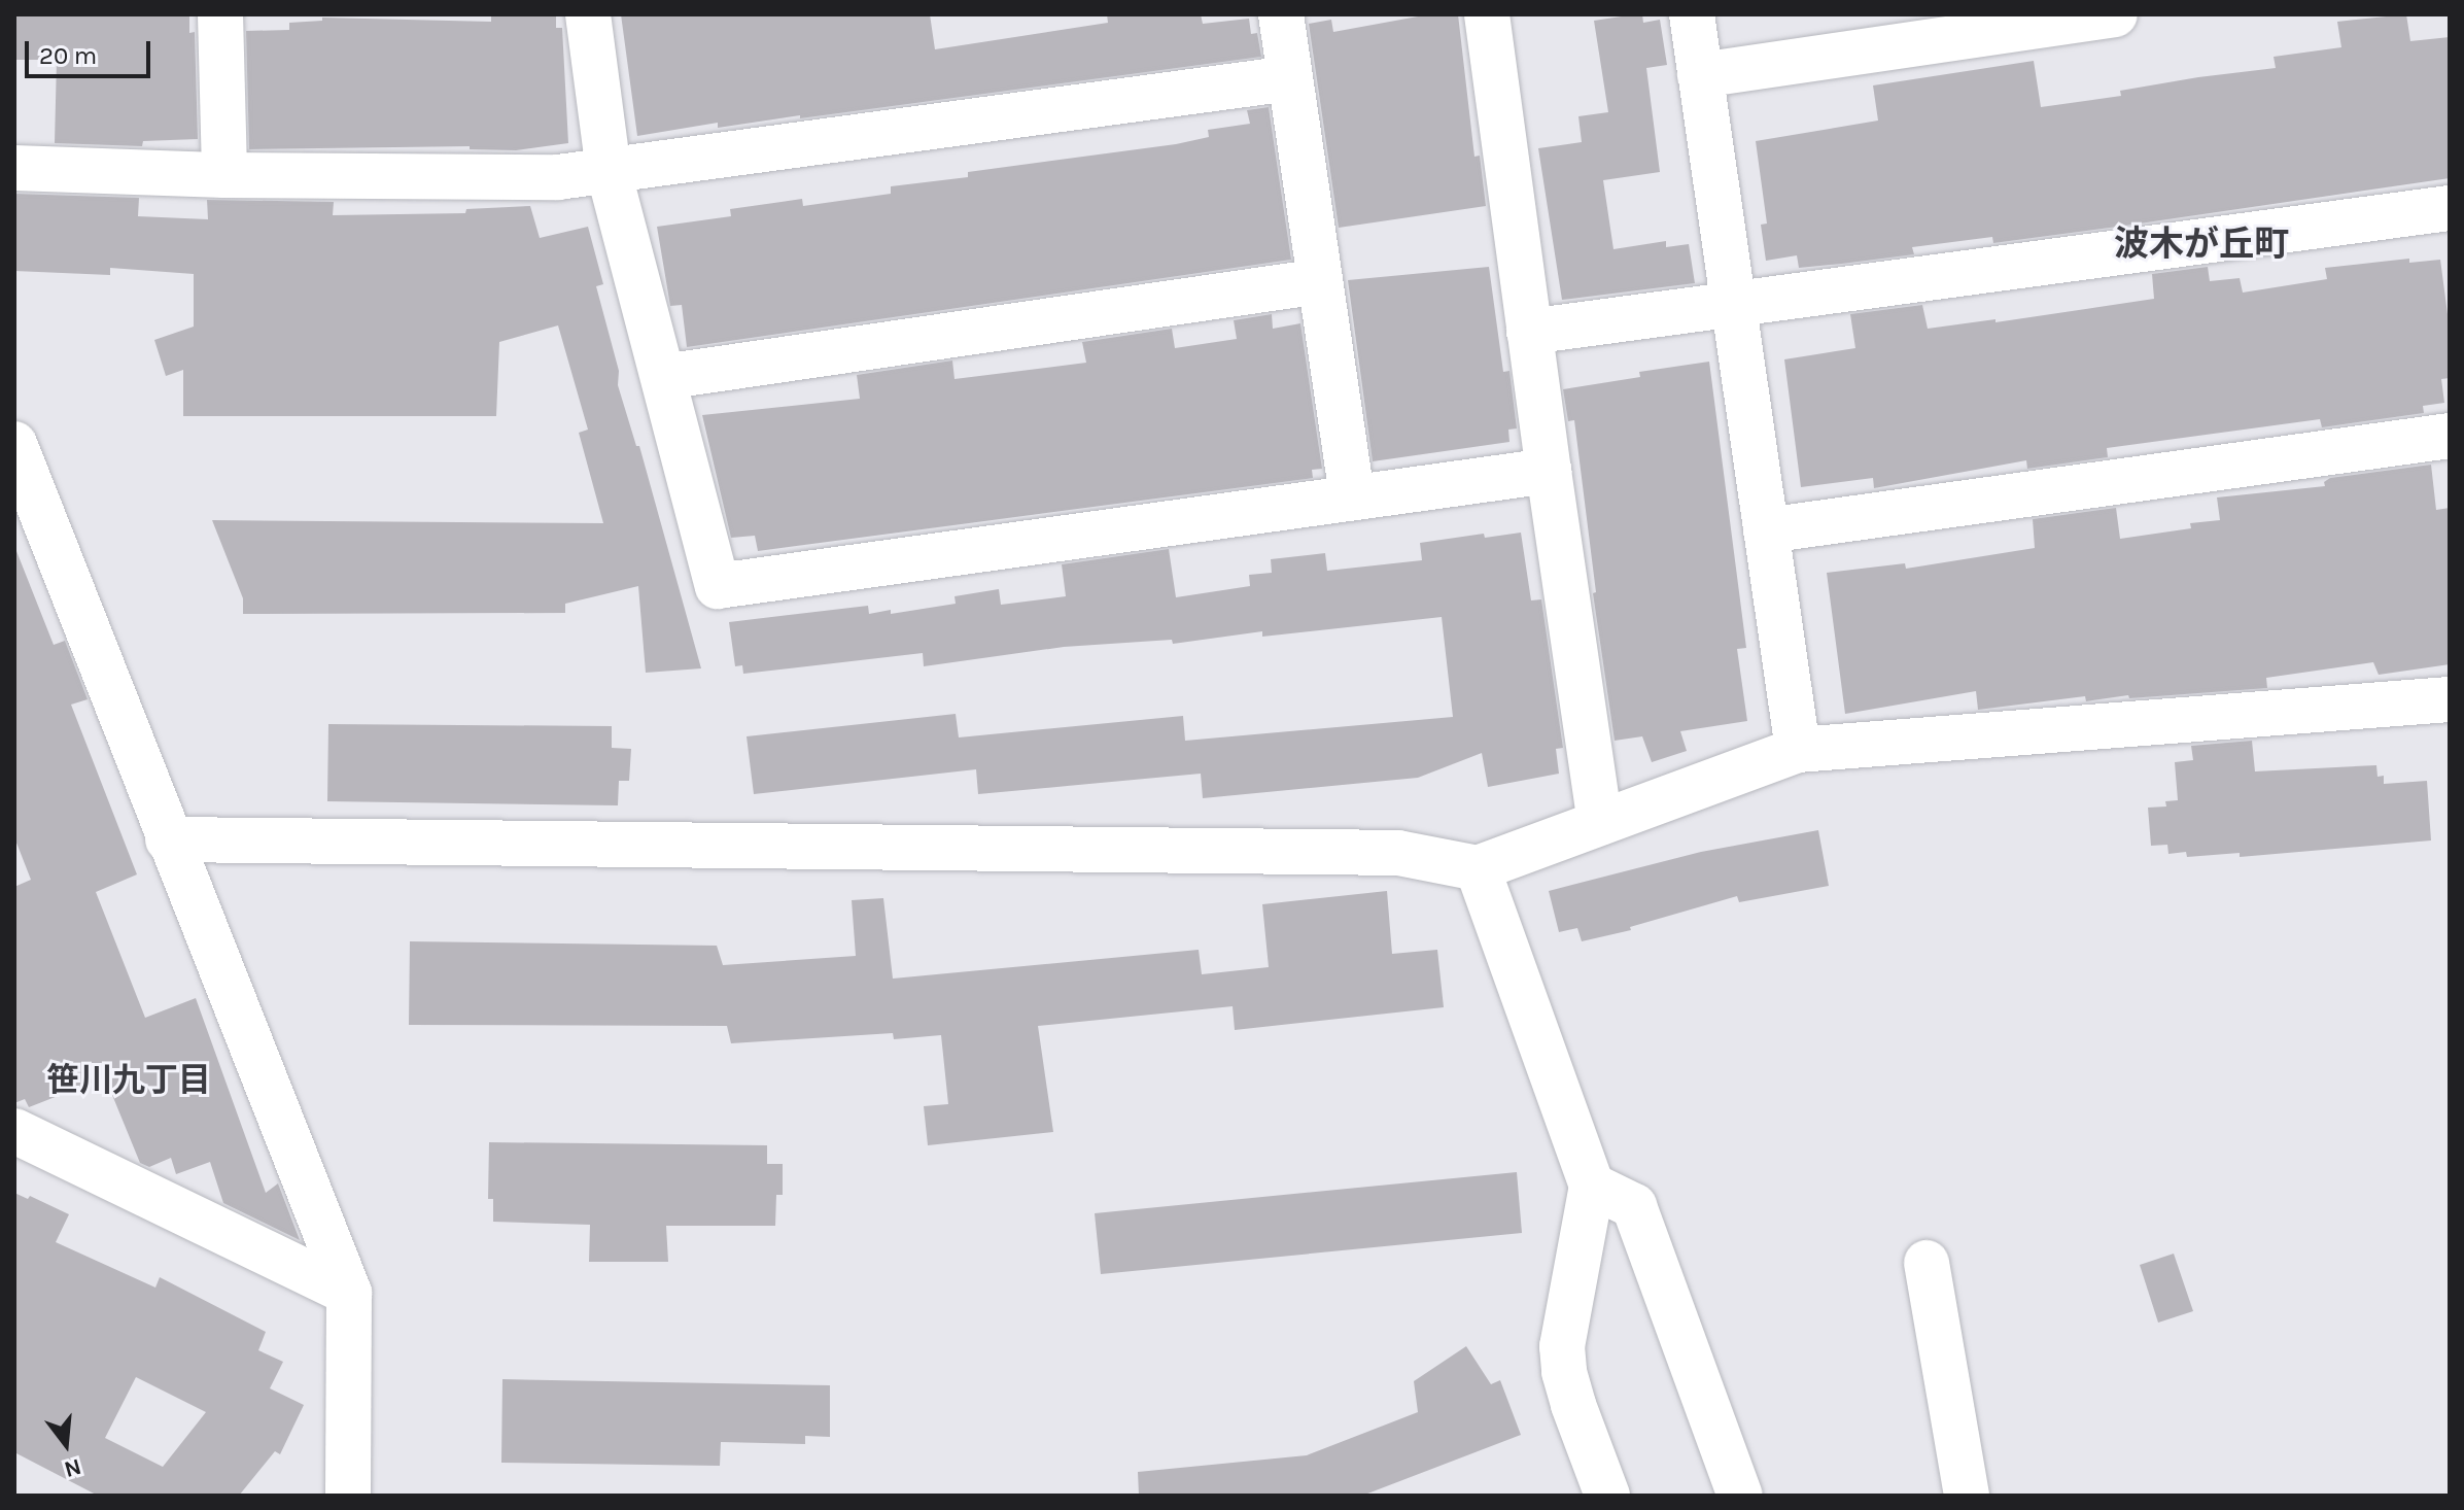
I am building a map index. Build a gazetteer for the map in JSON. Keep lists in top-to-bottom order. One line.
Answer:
{"districts":["波木が丘町","笹川九丁目"],"scale_bar":"20 m","north":"bottom"}
